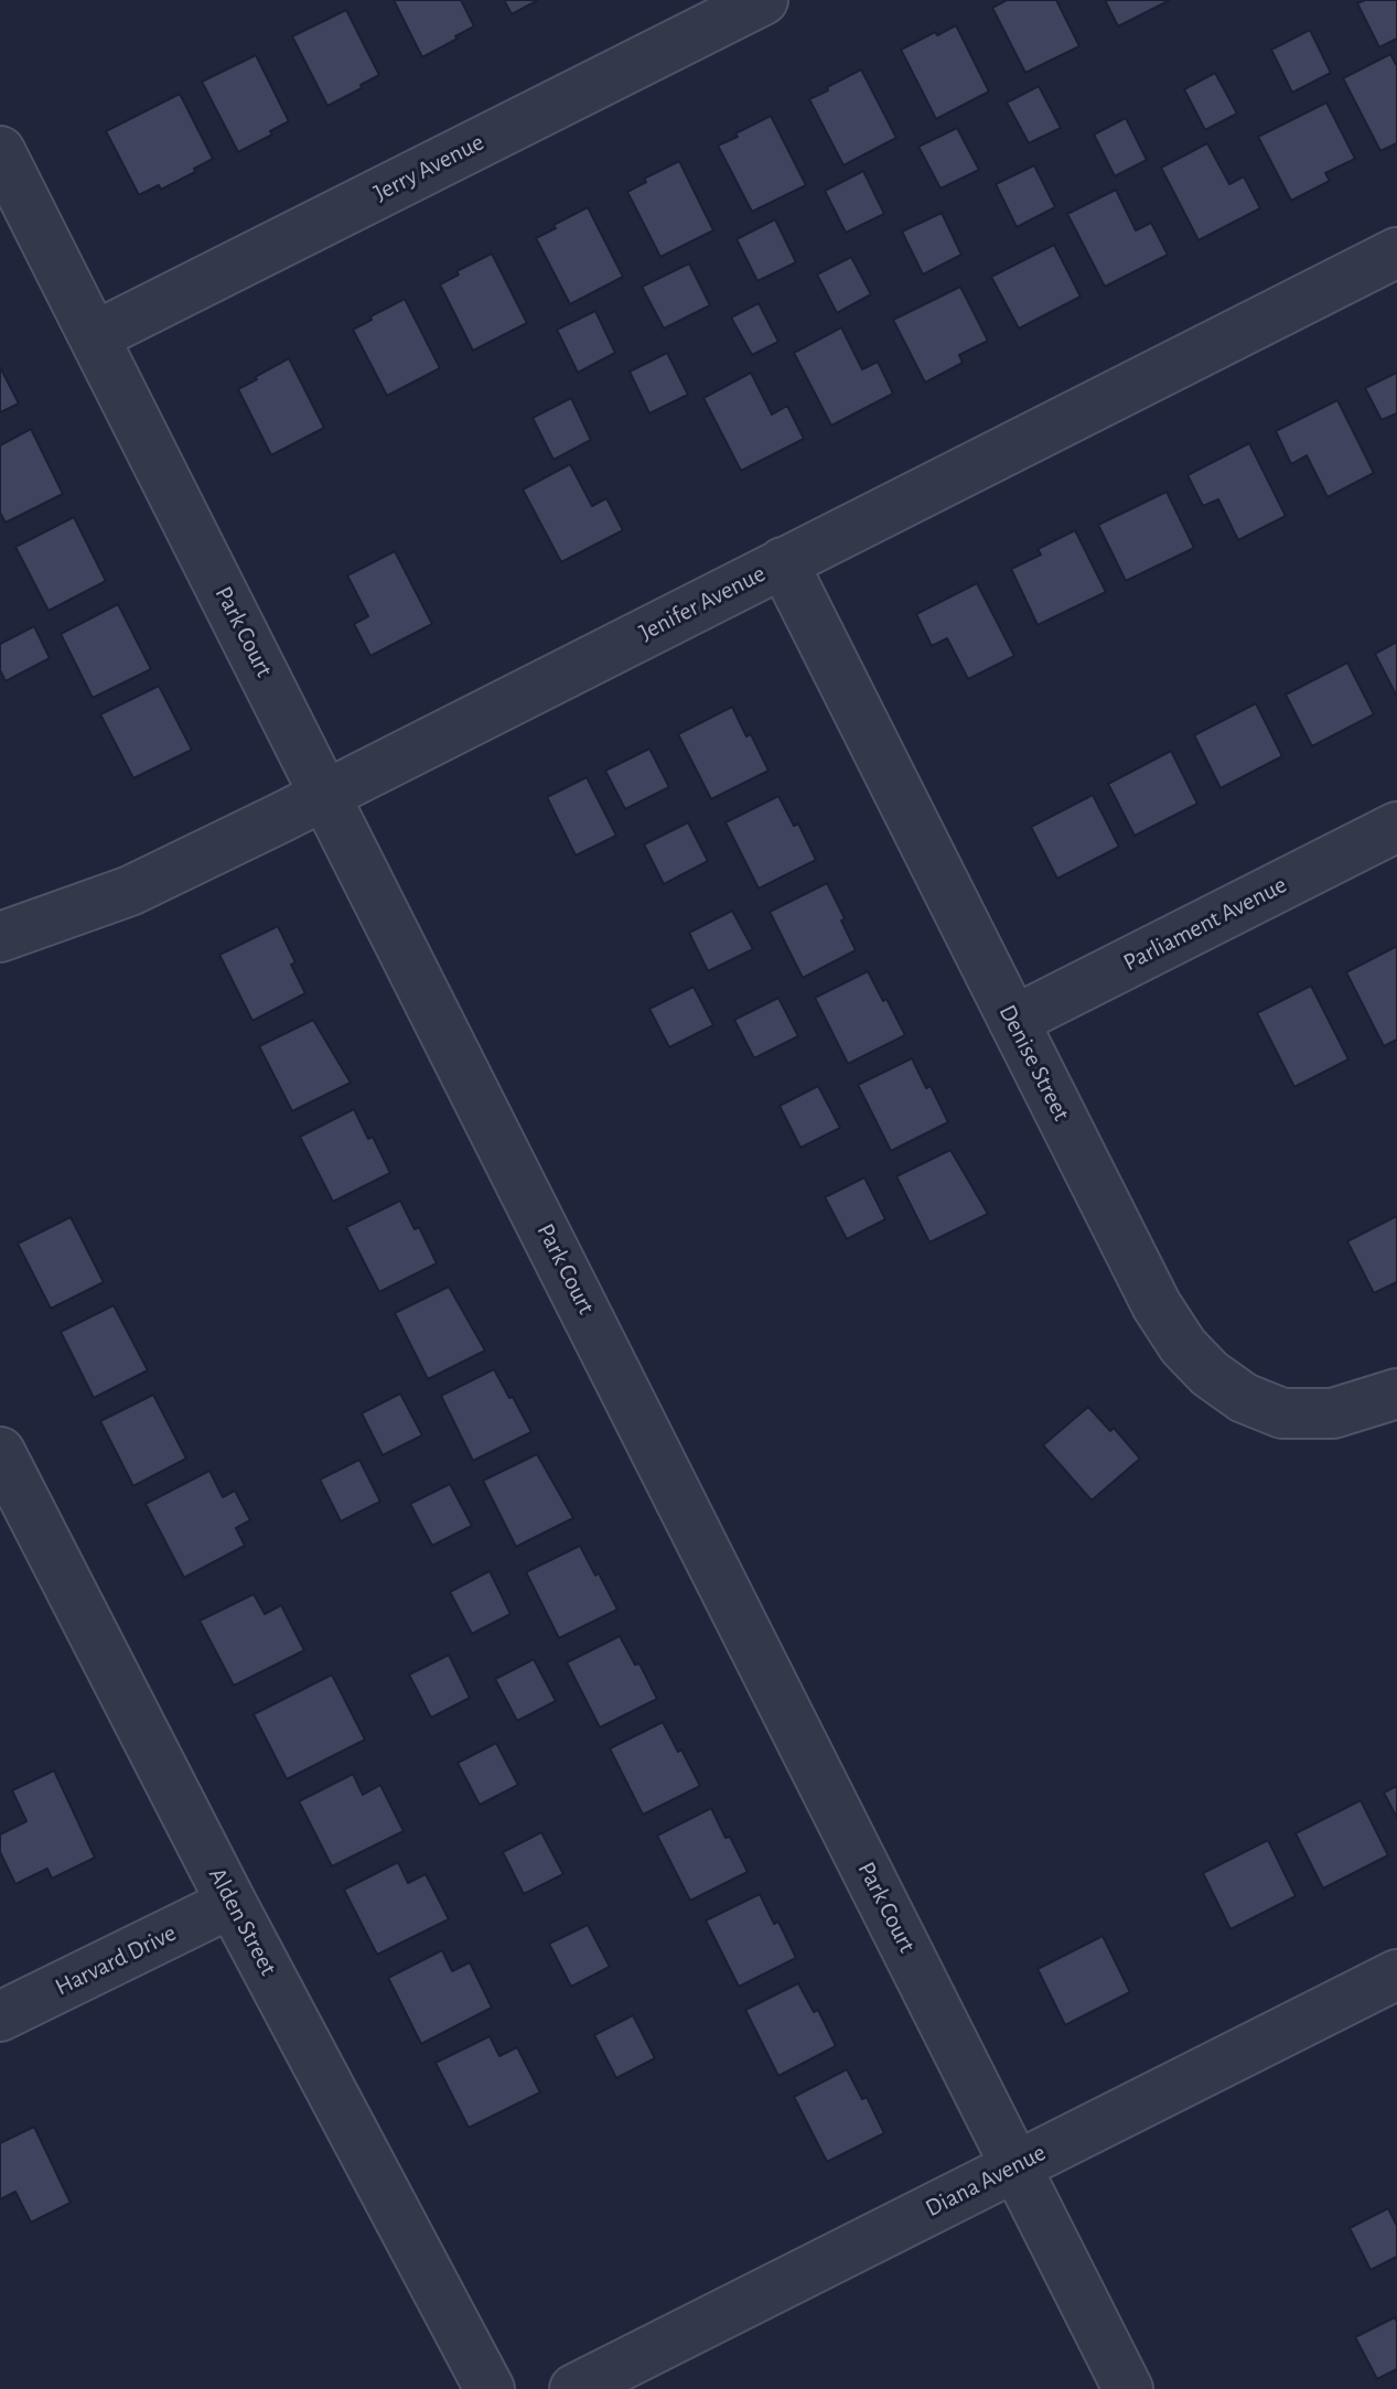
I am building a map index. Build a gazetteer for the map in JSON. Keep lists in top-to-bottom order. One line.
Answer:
{"streets":{"street":["Jerry Avenue","Jenifer Avenue","Park Court","Parliament Avenue","Denise Street","Alden Street","Harvard Drive","Diana Avenue"]},"crossings":[["Jerry Avenue","Park Court"],["Jenifer Avenue","Park Court"],["Jenifer Avenue","Denise Street"],["Park Court","Diana Avenue"],["Parliament Avenue","Denise Street"],["Alden Street","Harvard Drive"]]}
